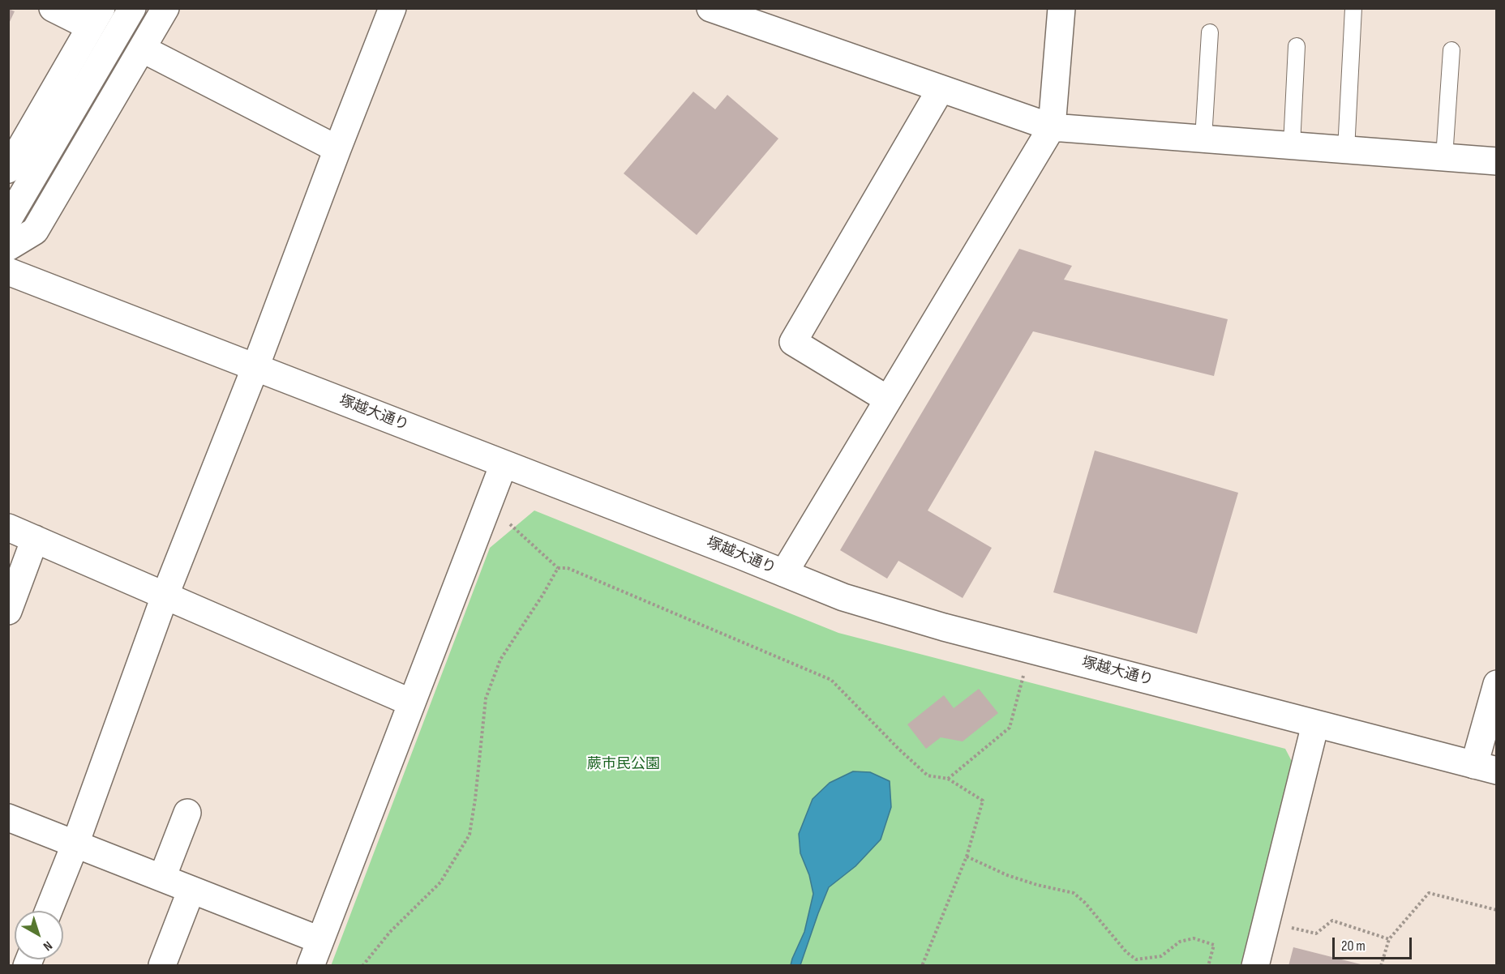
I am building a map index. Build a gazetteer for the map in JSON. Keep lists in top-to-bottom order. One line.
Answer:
{"streets":{"street":["塚越大通り"]},"parks":["蕨市民公園"],"scale_bar":"20 m","north":"bottom right"}
